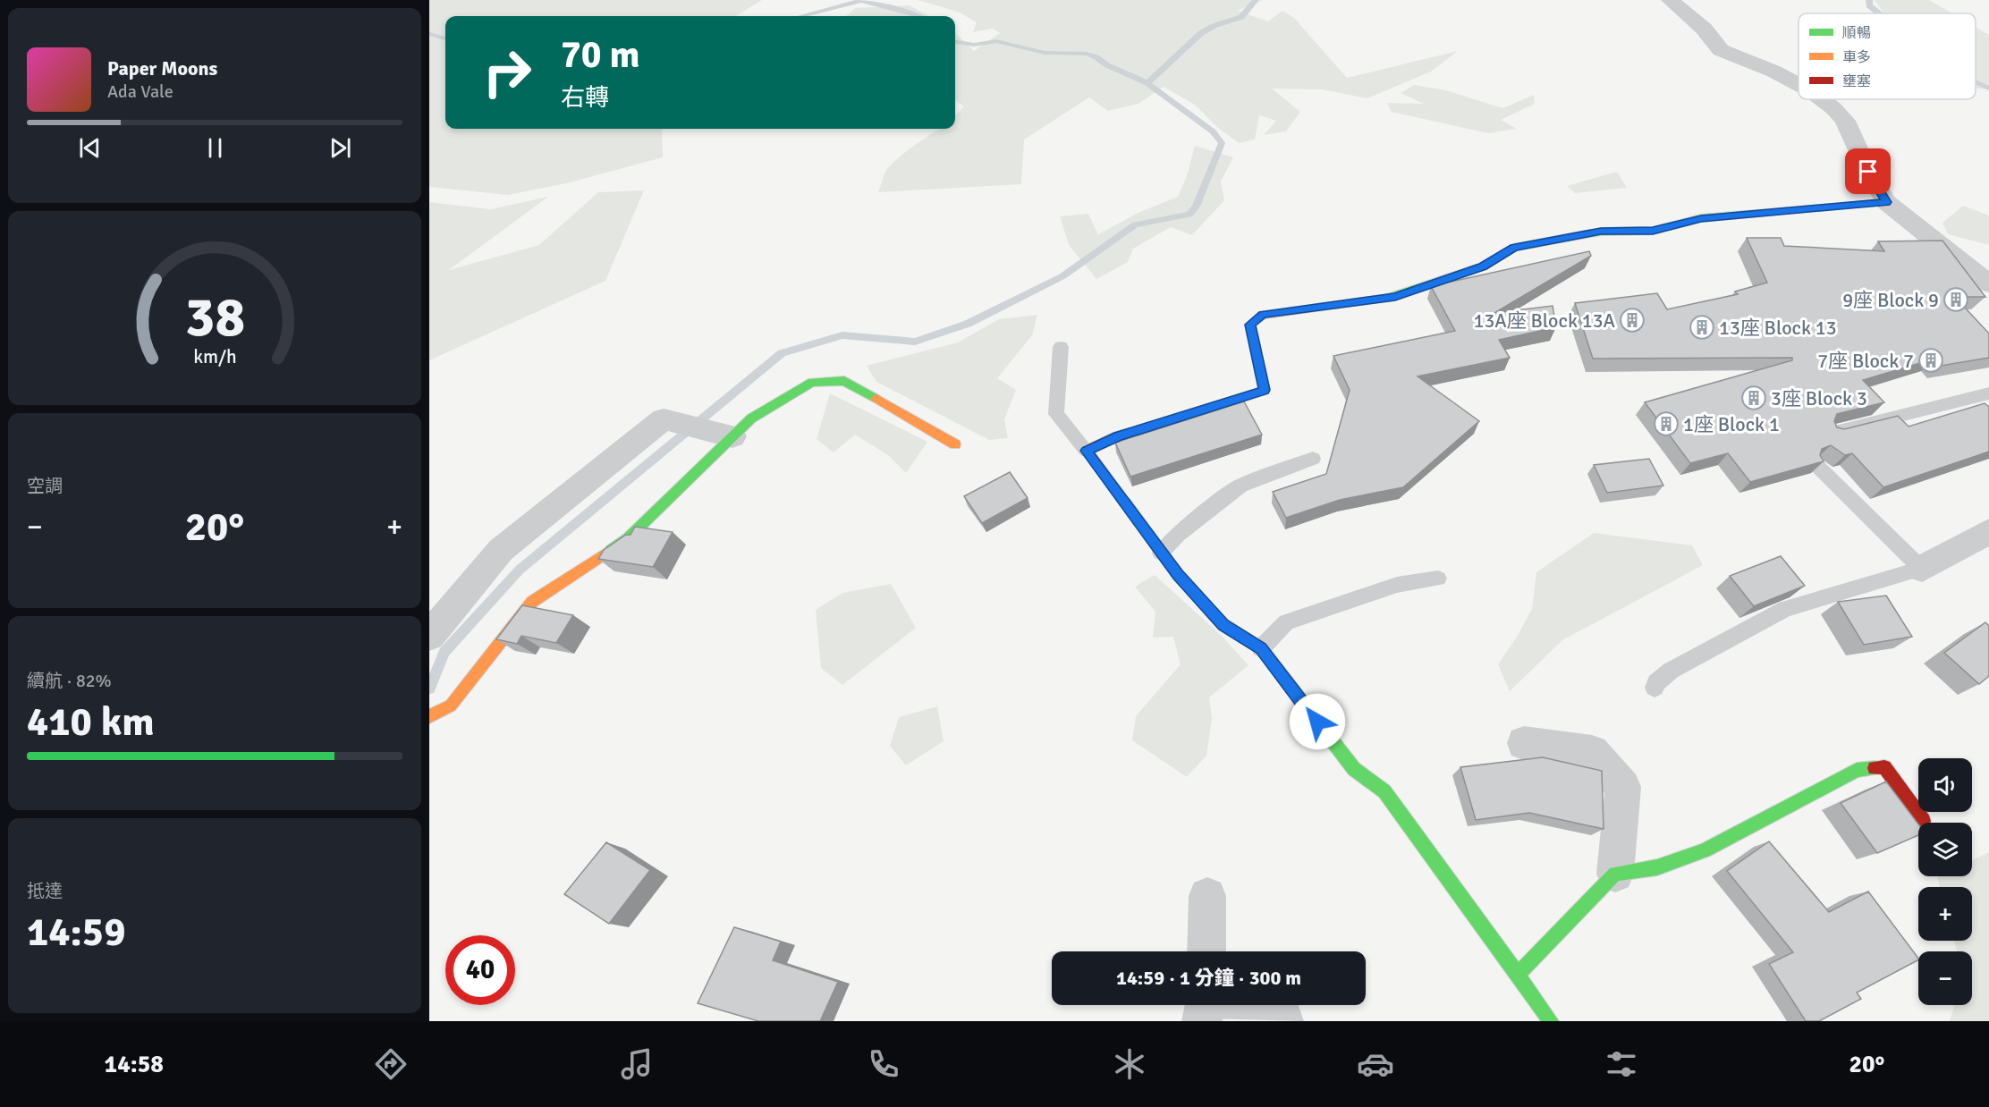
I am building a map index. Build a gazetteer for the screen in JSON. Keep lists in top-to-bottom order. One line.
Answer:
{"places":{"building":["9座 Block 9","13A座 Block 13A","13座 Block 13","7座 Block 7","3座 Block 3","1座 Block 1"]},"legend":["順暢","車多","壅塞"],"page":{"turn":["70 m","右轉"],"song":["Paper Moons","Ada Vale"],"tile":["空調",["續航 · 82%","410 km"],["抵達","14:59"]],"heat":["−","20°","+"],"map_buttons":["+","−"],"limit":"40","trip":"14:59 · 1 分鐘 · 300 m","tabs":["14:58","20°"],"gauge":["38","km/h"]}}
